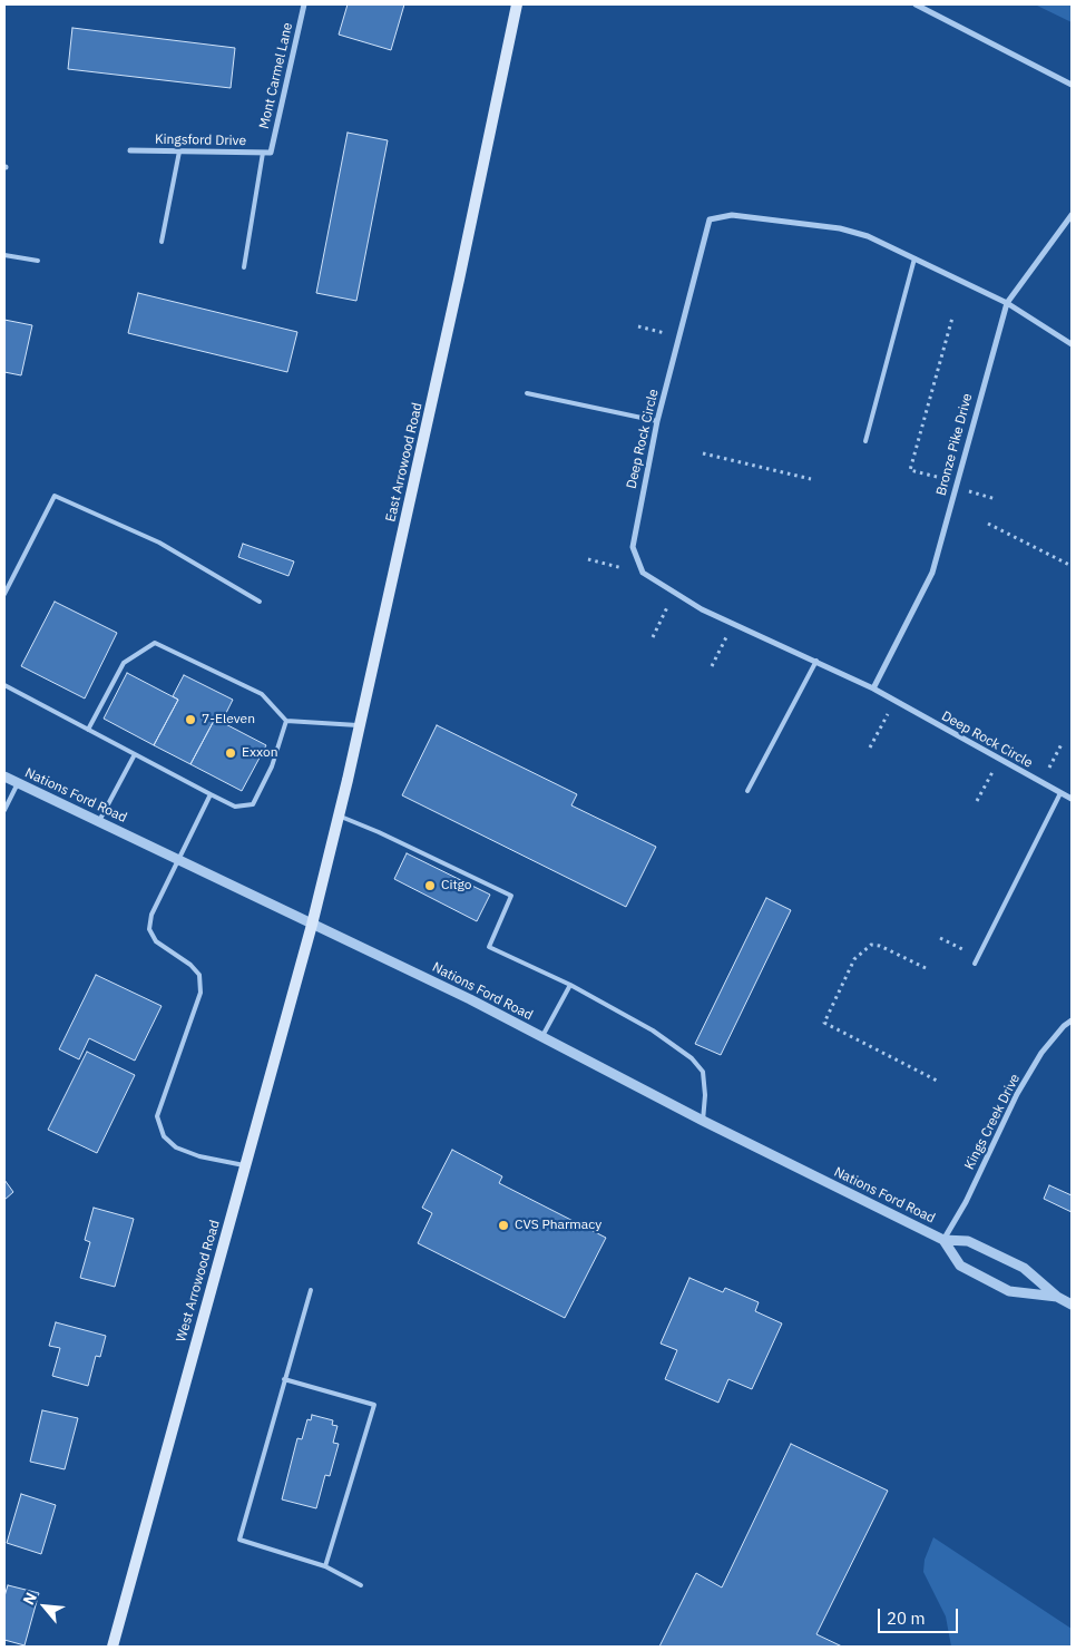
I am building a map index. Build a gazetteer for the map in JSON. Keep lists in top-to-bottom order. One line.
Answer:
{"streets":{"main road":["East Arrowood Road","West Arrowood Road"],"street":["Mont Carmel Lane","Kingsford Drive","Deep Rock Circle","Bronze Pike Drive","Nations Ford Road","Kings Creek Drive"]},"crossings":[["Mont Carmel Lane","Kingsford Drive"],["Deep Rock Circle","Bronze Pike Drive"],["East Arrowood Road","Nations Ford Road"],["East Arrowood Road","West Arrowood Road"],["Nations Ford Road","Kings Creek Drive"],["Nations Ford Road","West Arrowood Road"]],"places":["7-Eleven","Exxon","Citgo","CVS Pharmacy"],"scale_bar":"20 m","north":"top left"}
